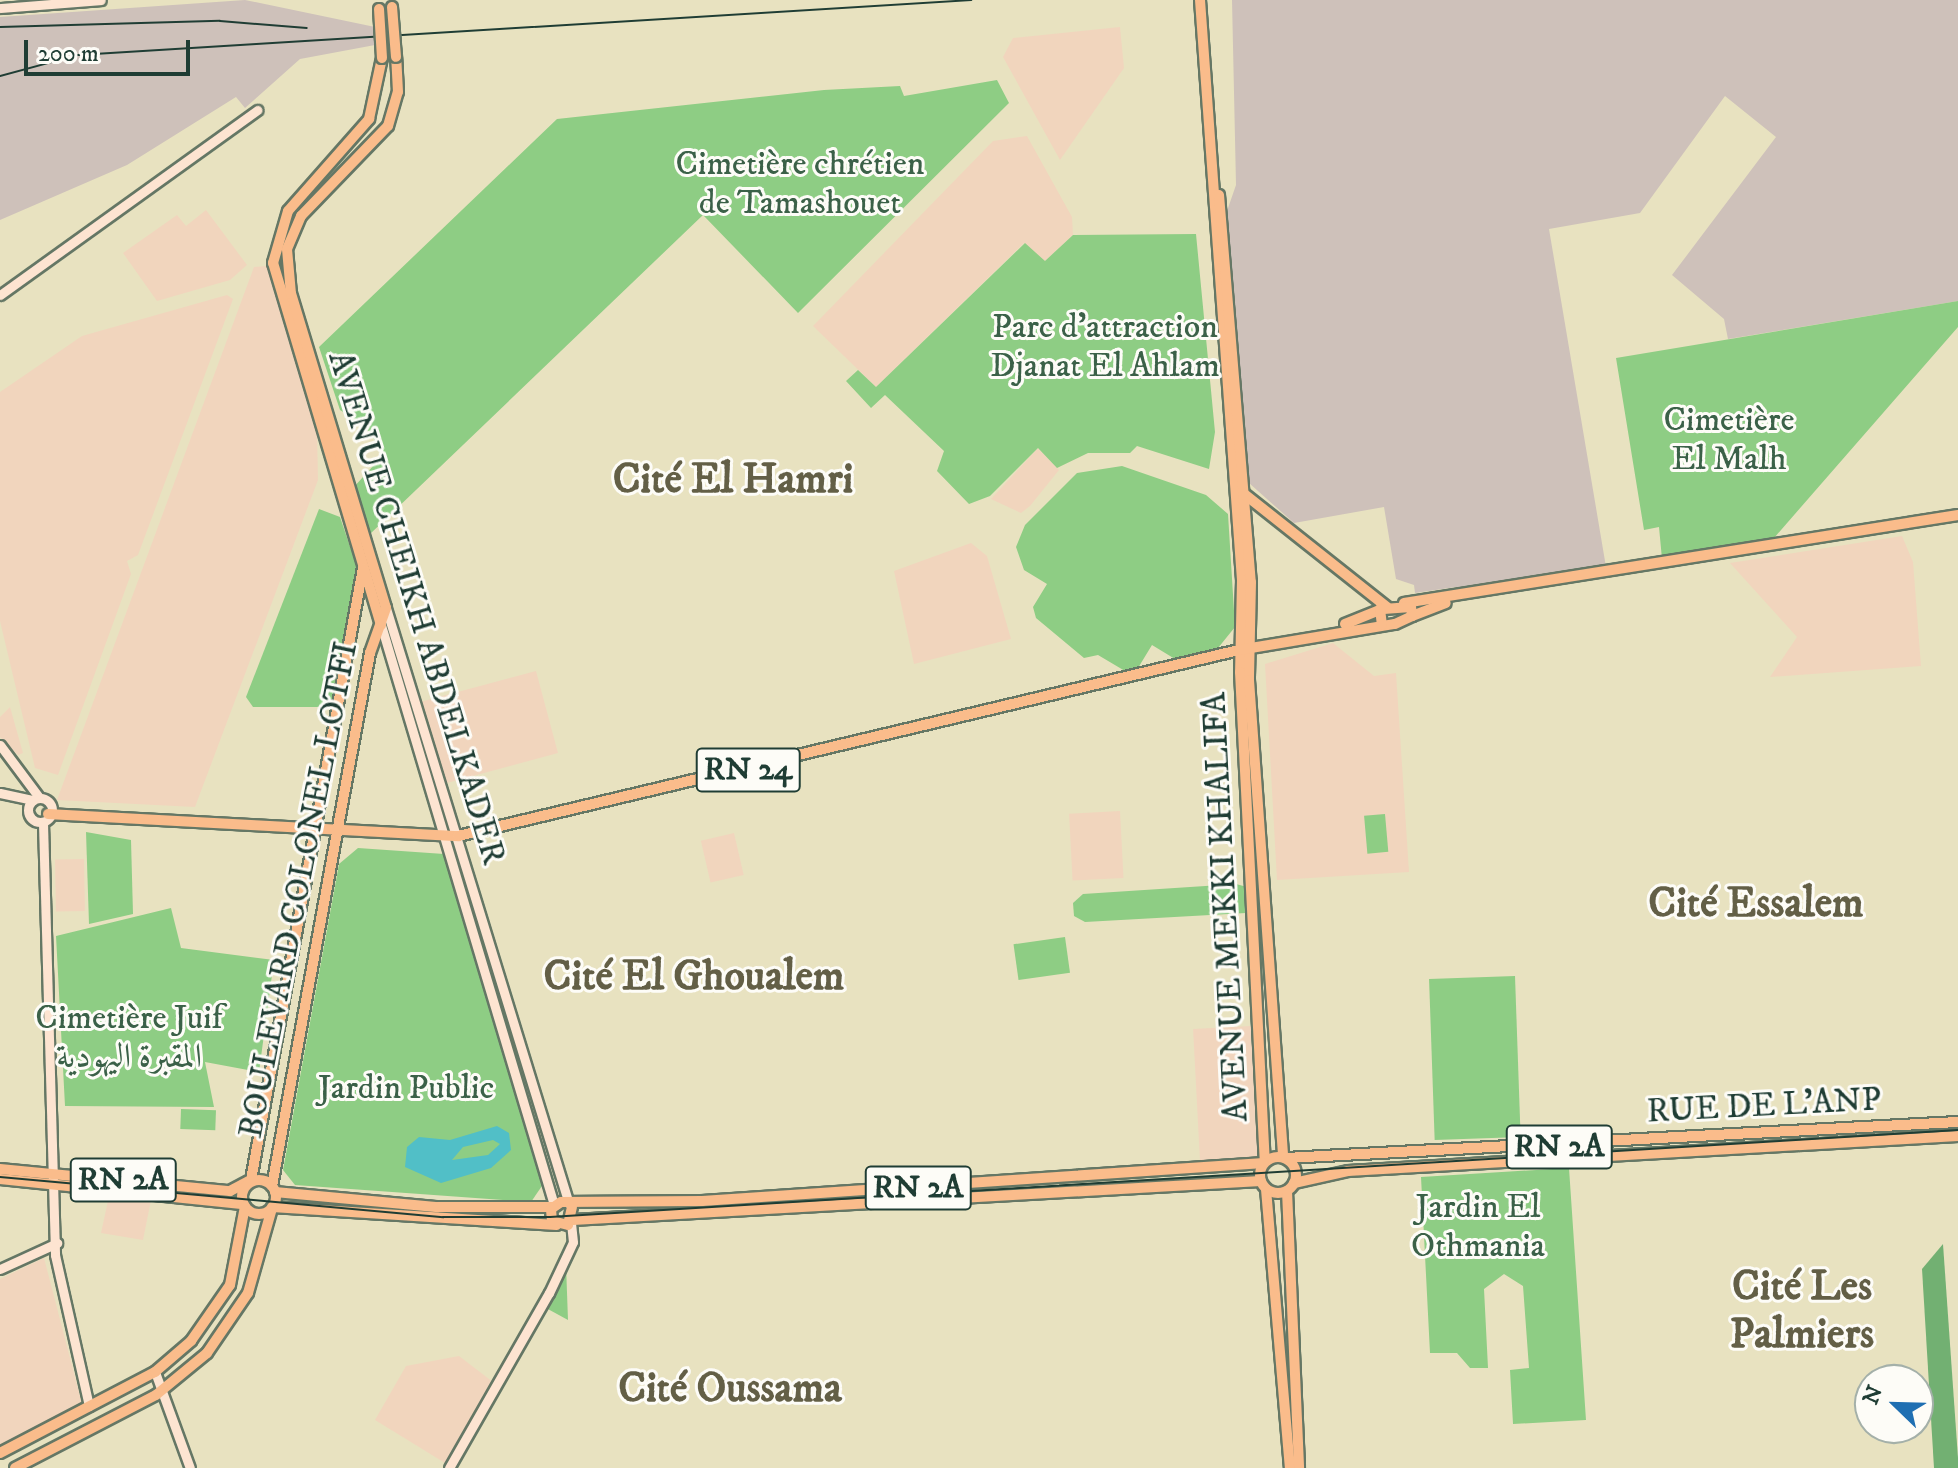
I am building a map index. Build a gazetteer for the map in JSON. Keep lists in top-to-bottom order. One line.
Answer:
{"streets":{"main road":["AVENUE CHEIKH ABDELKADER","RN 24","BOULEVARD COLONEL LOTFI","AVENUE MEKKI KHALIFA","RUE DE L'ANP","RN 2A"]},"crossings":[["AVENUE CHEIKH ABDELKADER","RN 24"],["AVENUE CHEIKH ABDELKADER","BOULEVARD COLONEL LOTFI"],["AVENUE CHEIKH ABDELKADER","RN 2A"],["RN 24","BOULEVARD COLONEL LOTFI"],["RN 24","AVENUE MEKKI KHALIFA"],["BOULEVARD COLONEL LOTFI","RN 2A"],["AVENUE MEKKI KHALIFA","RUE DE L'ANP"],["AVENUE MEKKI KHALIFA","RN 2A"],["RUE DE L'ANP","RN 2A"]],"districts":["Cité El Hamri","Cité Essalem","Cité El Ghoualem","Cité Les Palmiers","Cité Oussama"],"parks":["Cimetière chrétien de Tamashouet","Parc d'attraction Djanat El Ahlam","Cimetière El Malh","Cimetière Juif المقبرة اليهودية","Jardin Public","Jardin El Othmania"],"scale_bar":"200 m","north":"top left"}
